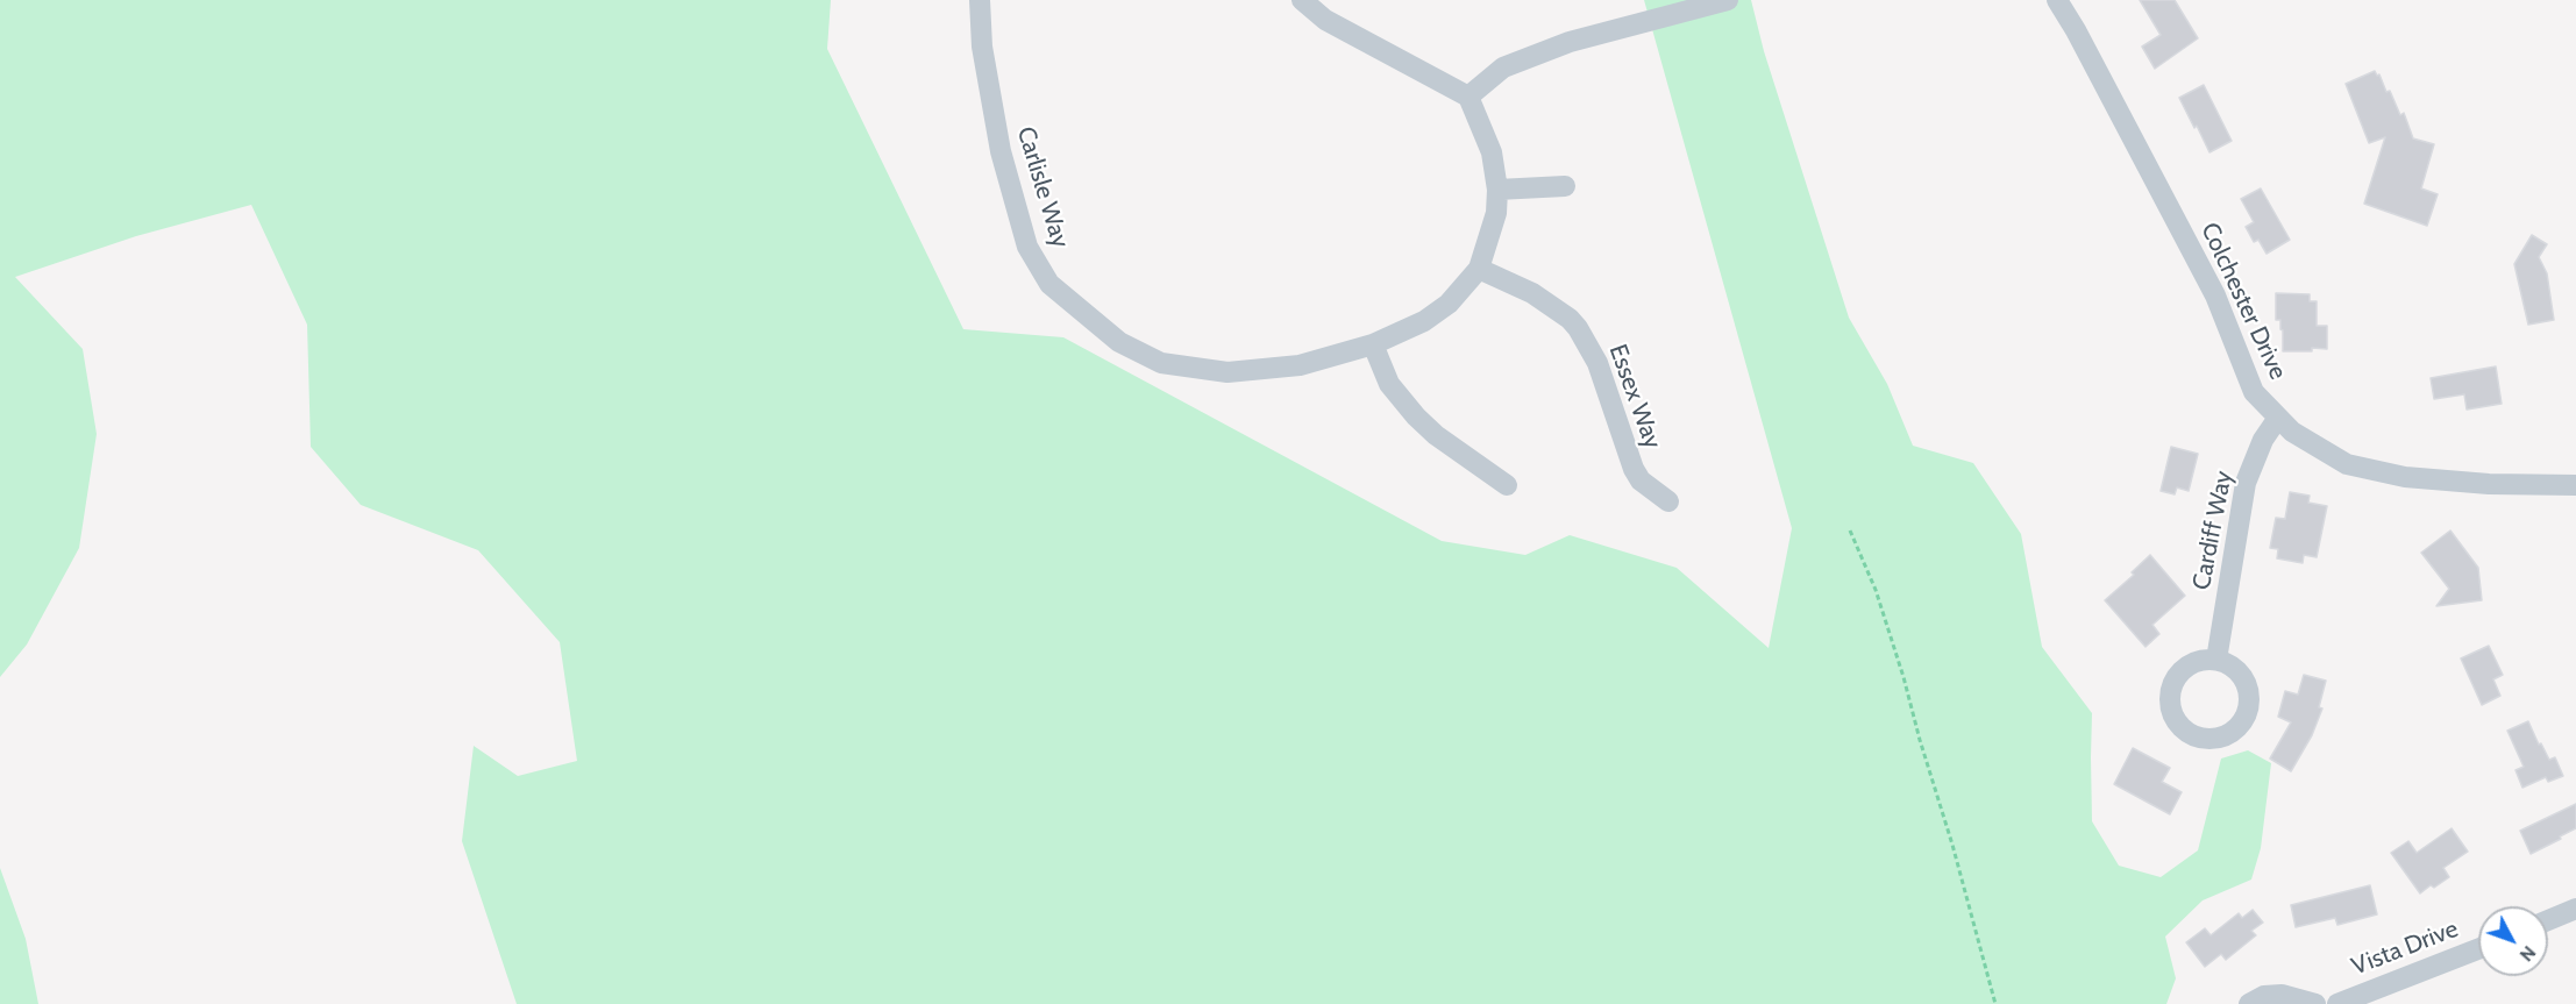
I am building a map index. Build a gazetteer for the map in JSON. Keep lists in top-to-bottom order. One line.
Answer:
{"streets":{"street":["Carlisle Way","Colchester Drive","Essex Way","Cardiff Way","Vista Drive"]},"crossings":[["Carlisle Way","Essex Way"],["Colchester Drive","Cardiff Way"]],"north":"bottom right"}
